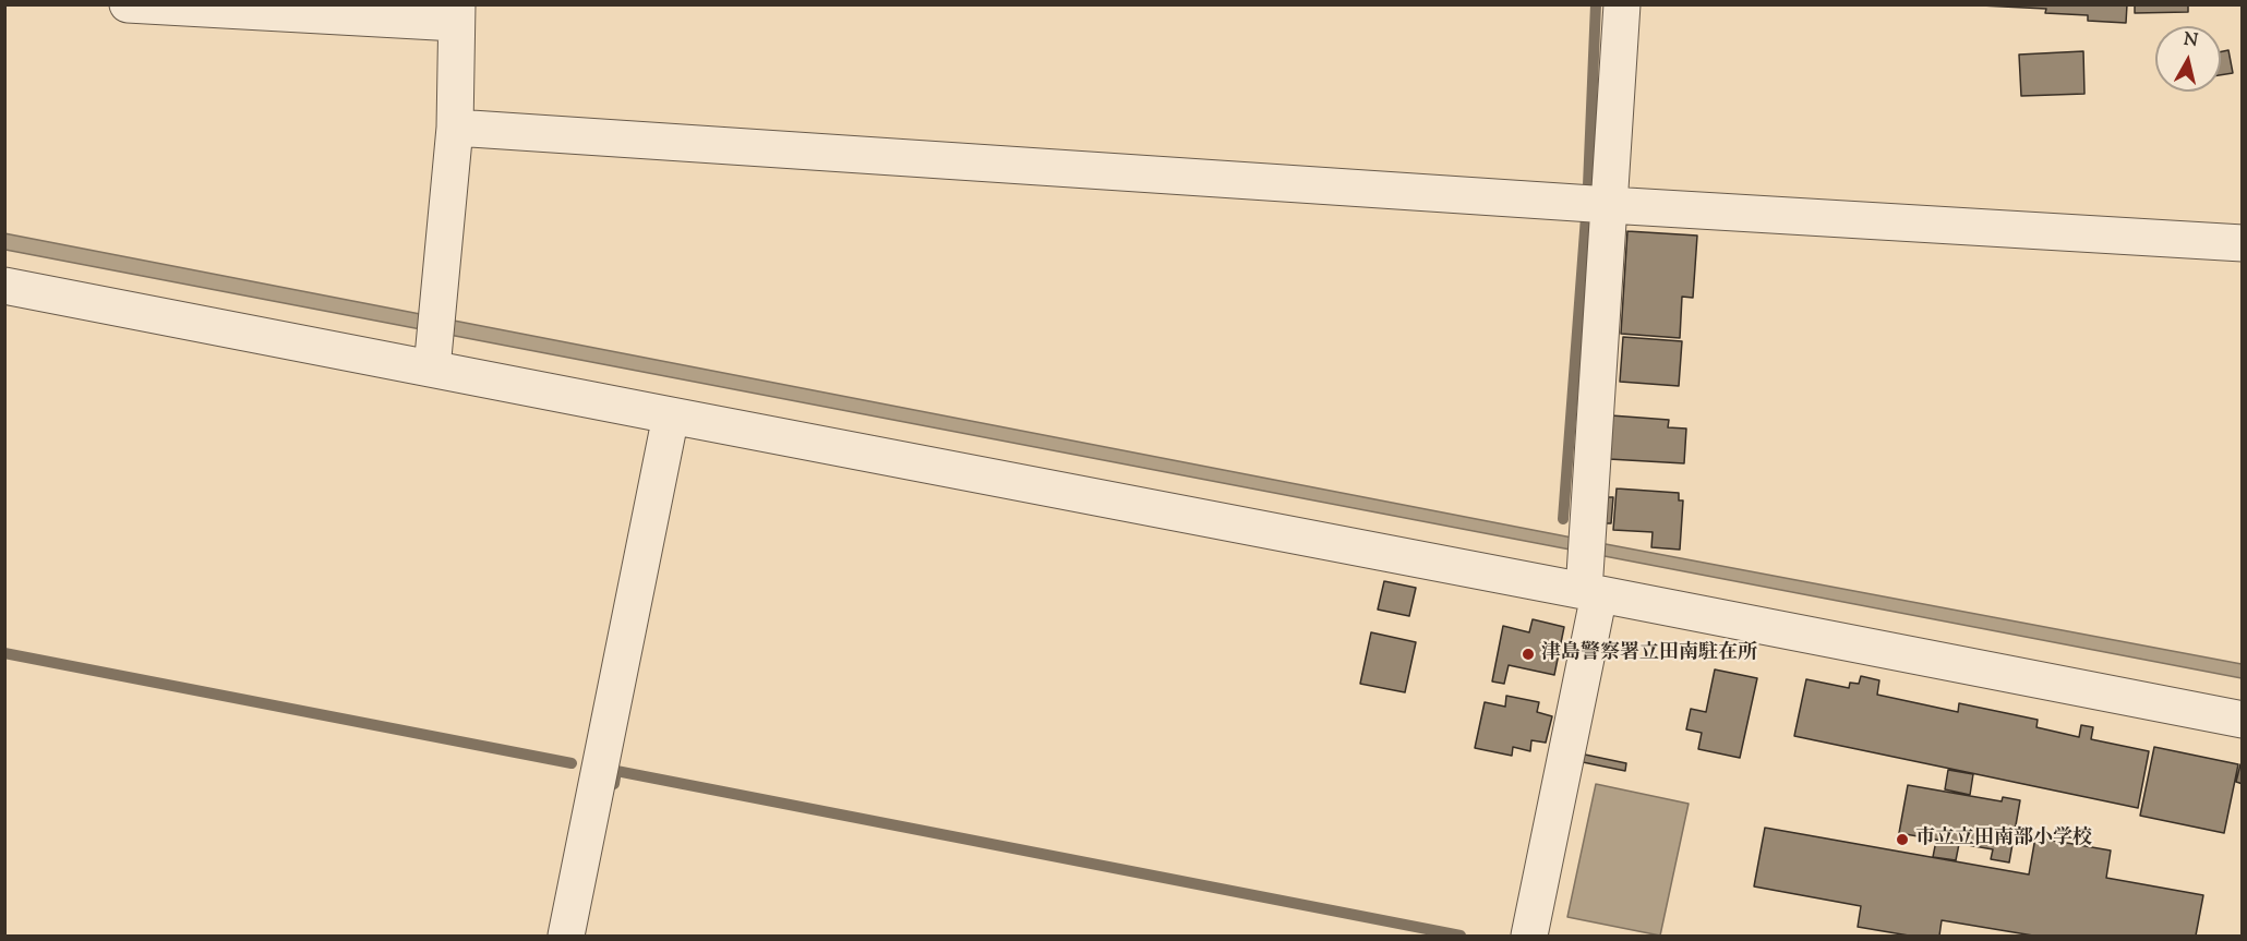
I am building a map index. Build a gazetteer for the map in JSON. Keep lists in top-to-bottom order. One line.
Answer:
{"places":["津島警察署立田南駐在所","市立立田南部小学校"],"north":"top"}
